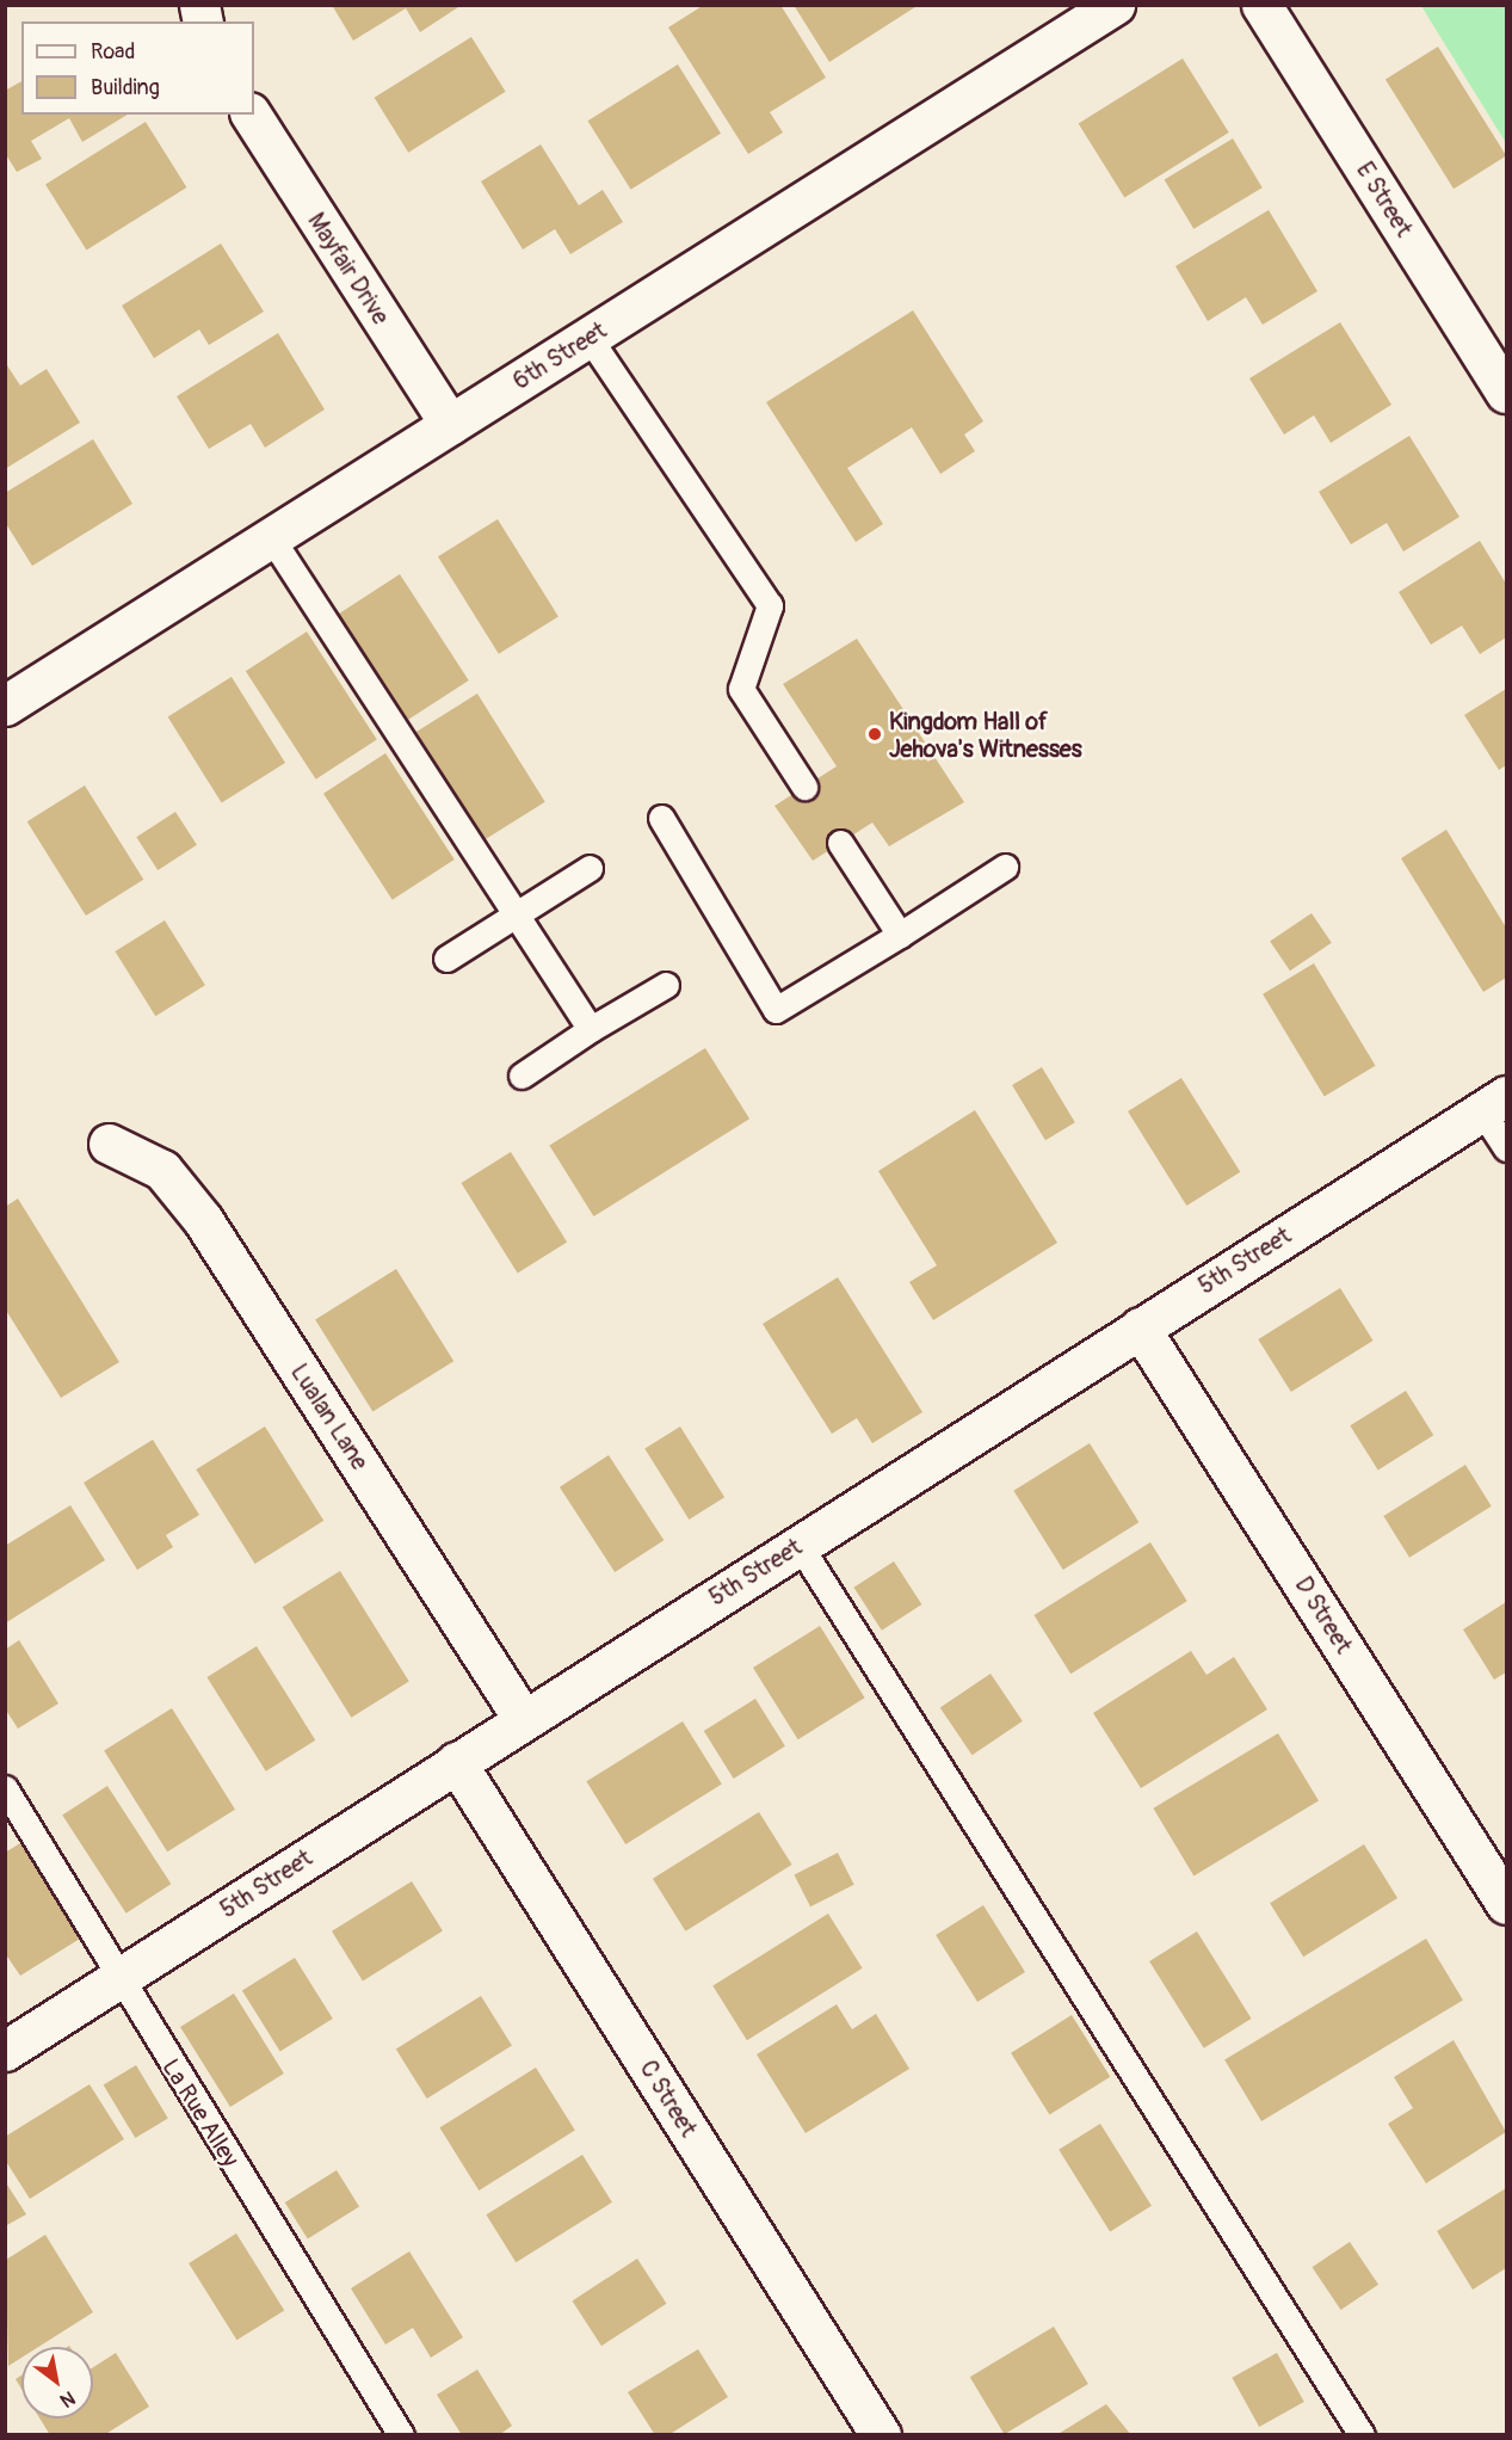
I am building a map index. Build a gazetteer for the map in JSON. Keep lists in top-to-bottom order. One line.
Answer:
{"streets":{"street":["E Street","Mayfair Drive","6th Street","5th Street","Lualan Lane","D Street","C Street"],"lane":["La Rue Alley"]},"crossings":[["Mayfair Drive","6th Street"],["5th Street","Lualan Lane"],["5th Street","D Street"],["5th Street","C Street"],["5th Street","La Rue Alley"]],"places":["Kingdom Hall of Jehova's Witnesses"],"legend":["Road","Building"],"north":"bottom right"}
